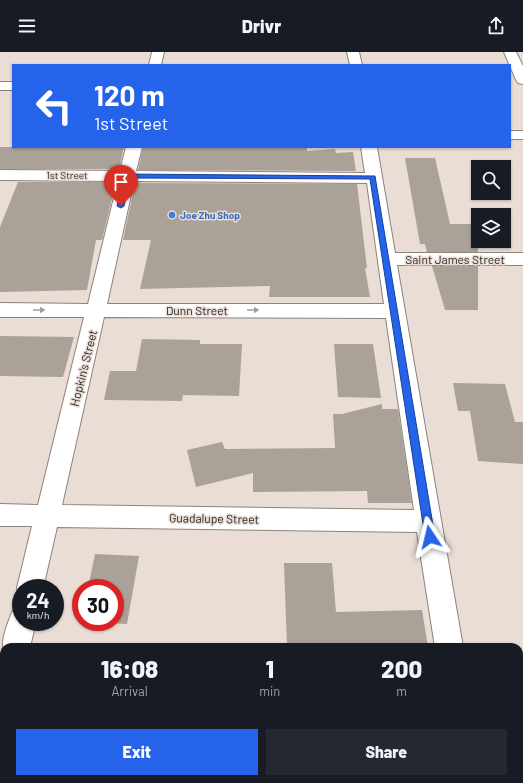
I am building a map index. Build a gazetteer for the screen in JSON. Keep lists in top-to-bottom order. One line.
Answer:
{"streets":{"street":["1st Street","Saint James Street","Dunn Street","Hopkin's Street","Guadalupe Street"]},"crossings":[["1st Street","Hopkin's Street"],["Dunn Street","Hopkin's Street"],["Hopkin's Street","Guadalupe Street"]],"one_way":["Dunn Street"],"places":["Joe Zhu Shop"],"page":{"header":"Drivr","turn":["120 m","1st Street"],"speed":"24 km/h","limit":"30","eta":["16:08","Arrival","1","min","200","m"],"buttons":["Exit","Share"]}}
